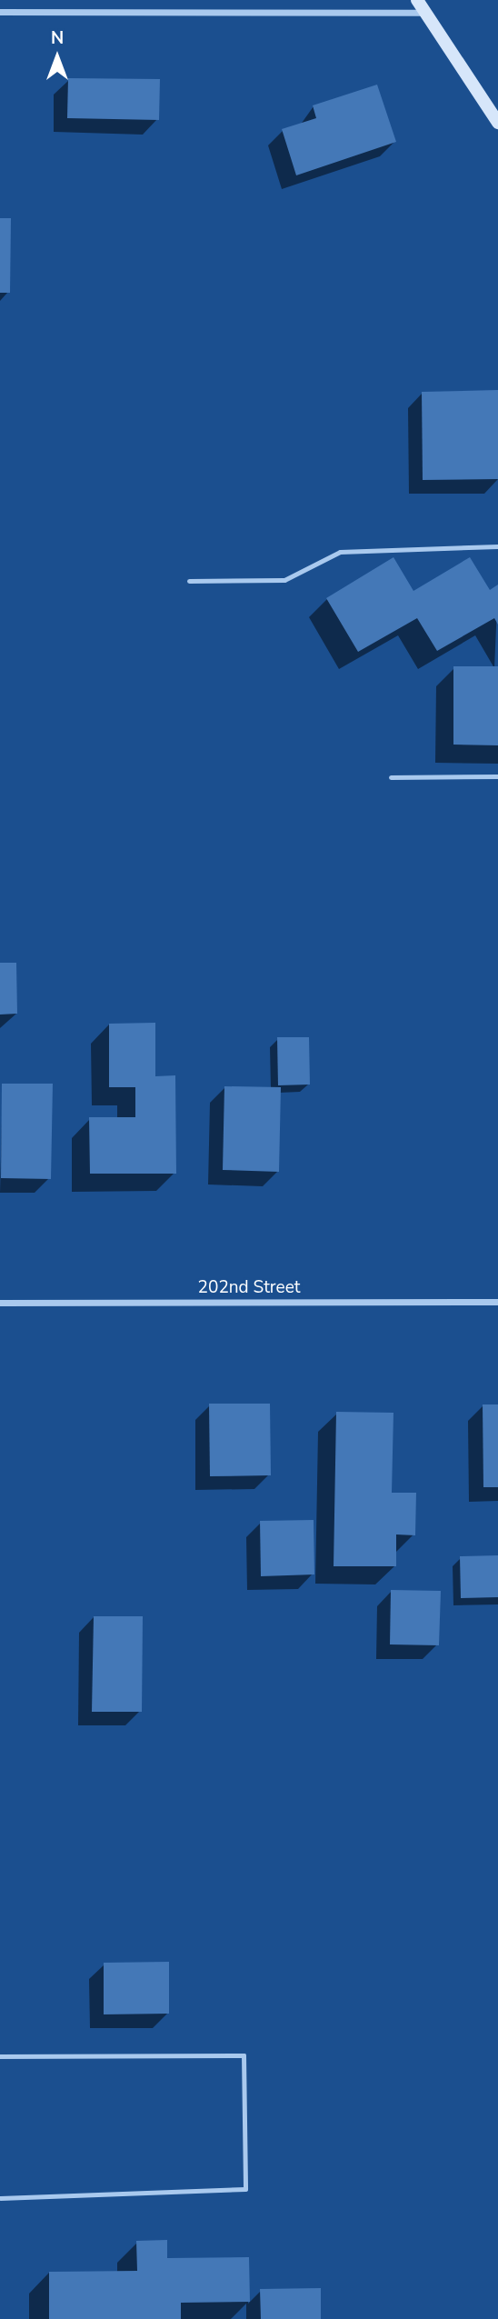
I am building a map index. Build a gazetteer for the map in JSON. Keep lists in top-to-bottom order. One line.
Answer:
{"streets":{"street":["202nd Street"]},"north":"top"}
